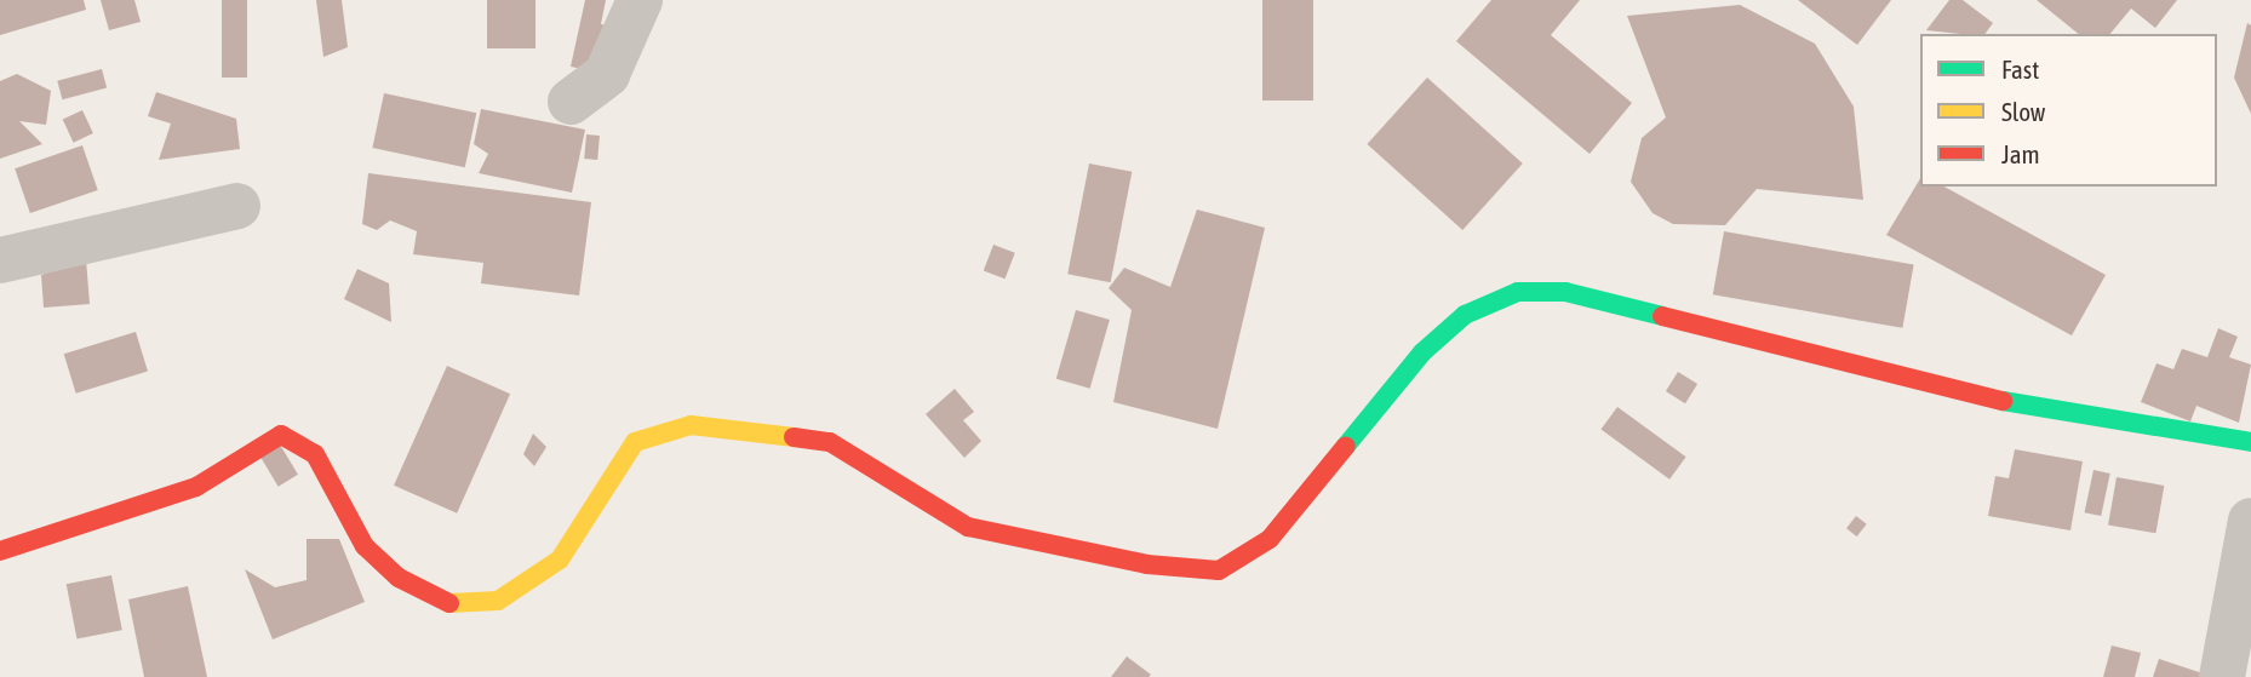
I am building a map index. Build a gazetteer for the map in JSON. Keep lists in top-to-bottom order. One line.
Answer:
{"legend":["Fast","Slow","Jam"]}
